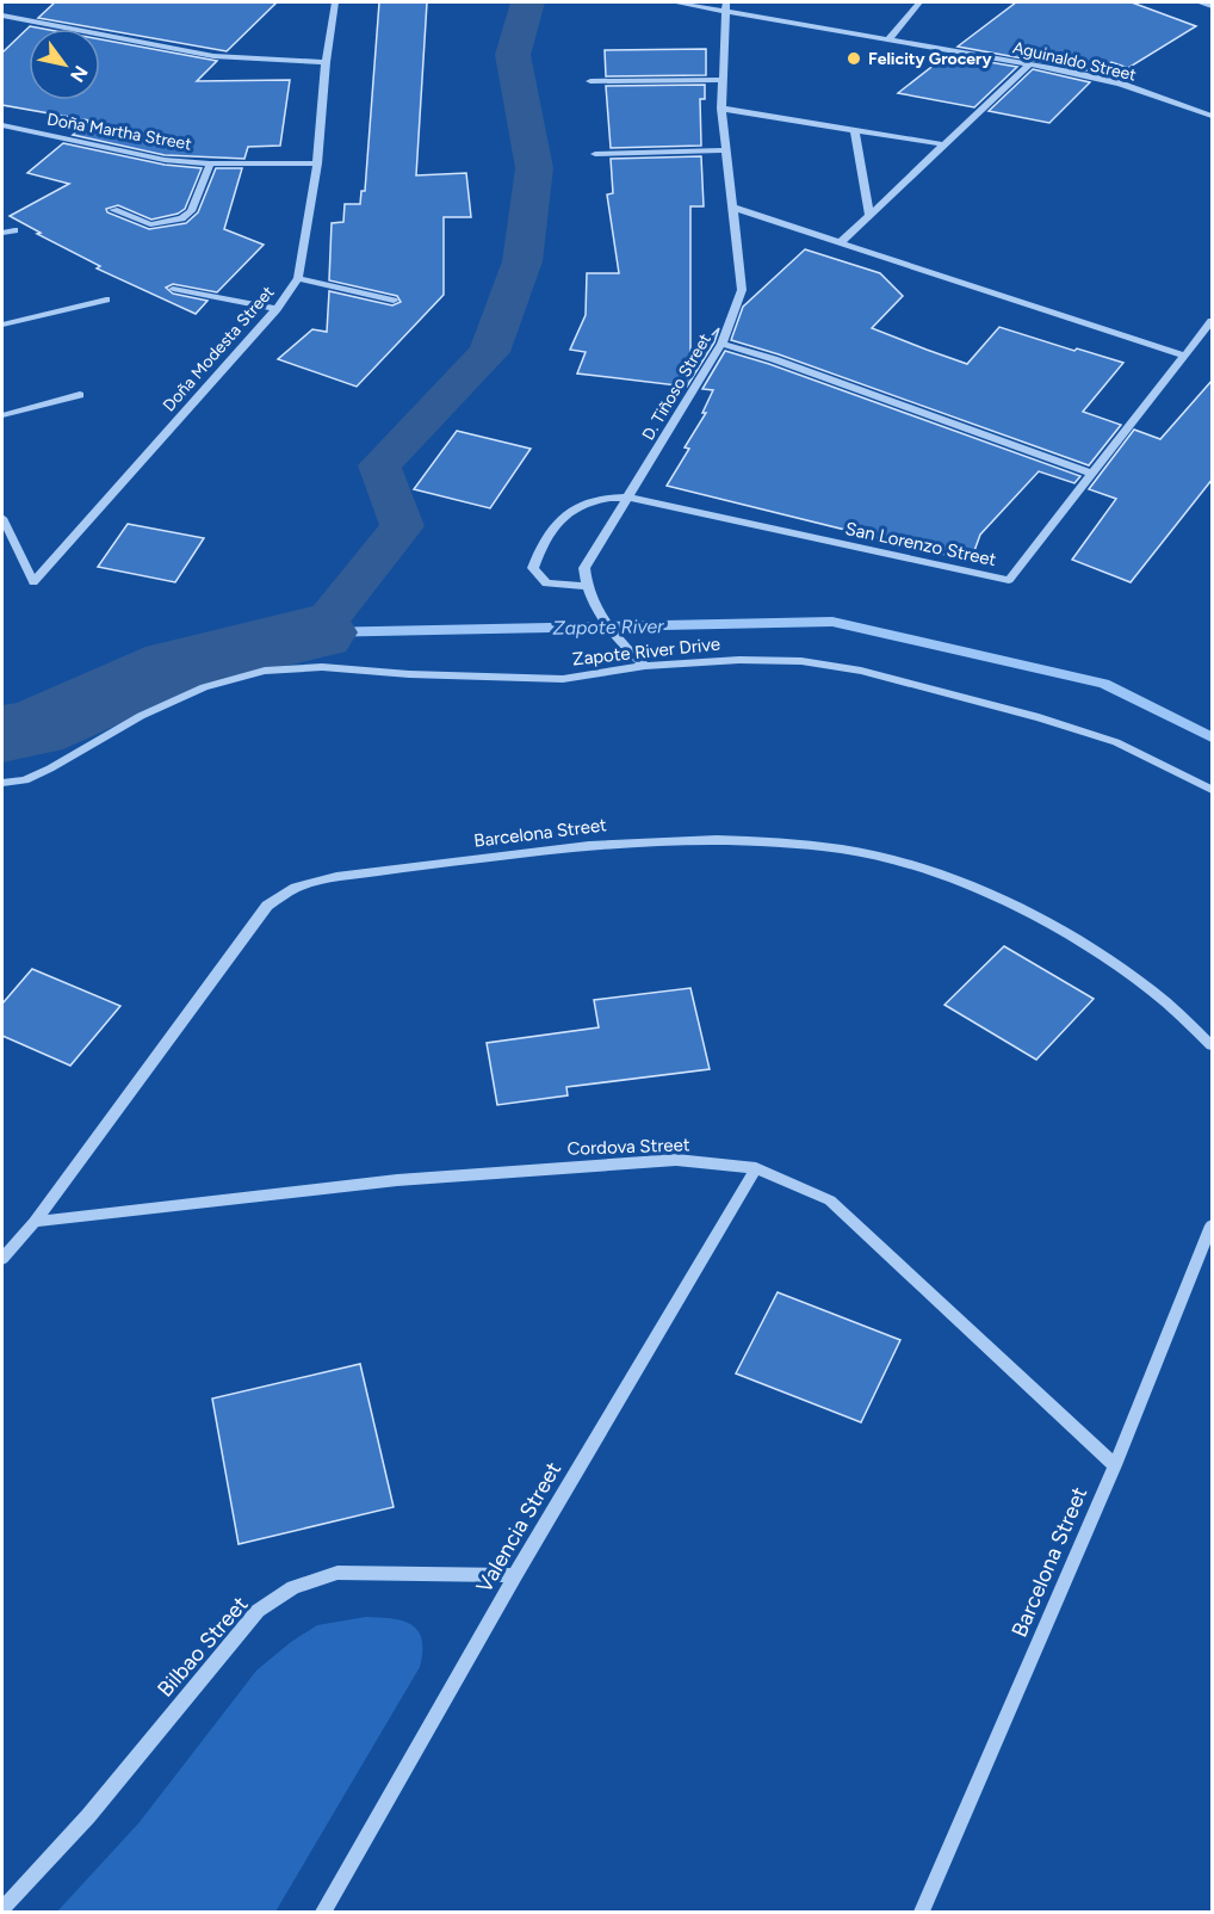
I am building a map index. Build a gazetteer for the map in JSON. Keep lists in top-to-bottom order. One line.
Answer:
{"streets":{"street":["Aguinaldo Street","Doña Martha Street","Doña Modesta Street","D. Tiñoso Street","San Lorenzo Street","Zapote River Drive","Barcelona Street","Cordova Street","Valencia Street","Bilbao Street"]},"crossings":[["Aguinaldo Street","D. Tiñoso Street"],["Doña Martha Street","Doña Modesta Street"],["D. Tiñoso Street","San Lorenzo Street"],["Barcelona Street","Cordova Street"],["Cordova Street","Valencia Street"],["Valencia Street","Bilbao Street"]],"water":["Zapote River"],"places":["Felicity Grocery"],"north":"bottom right"}
